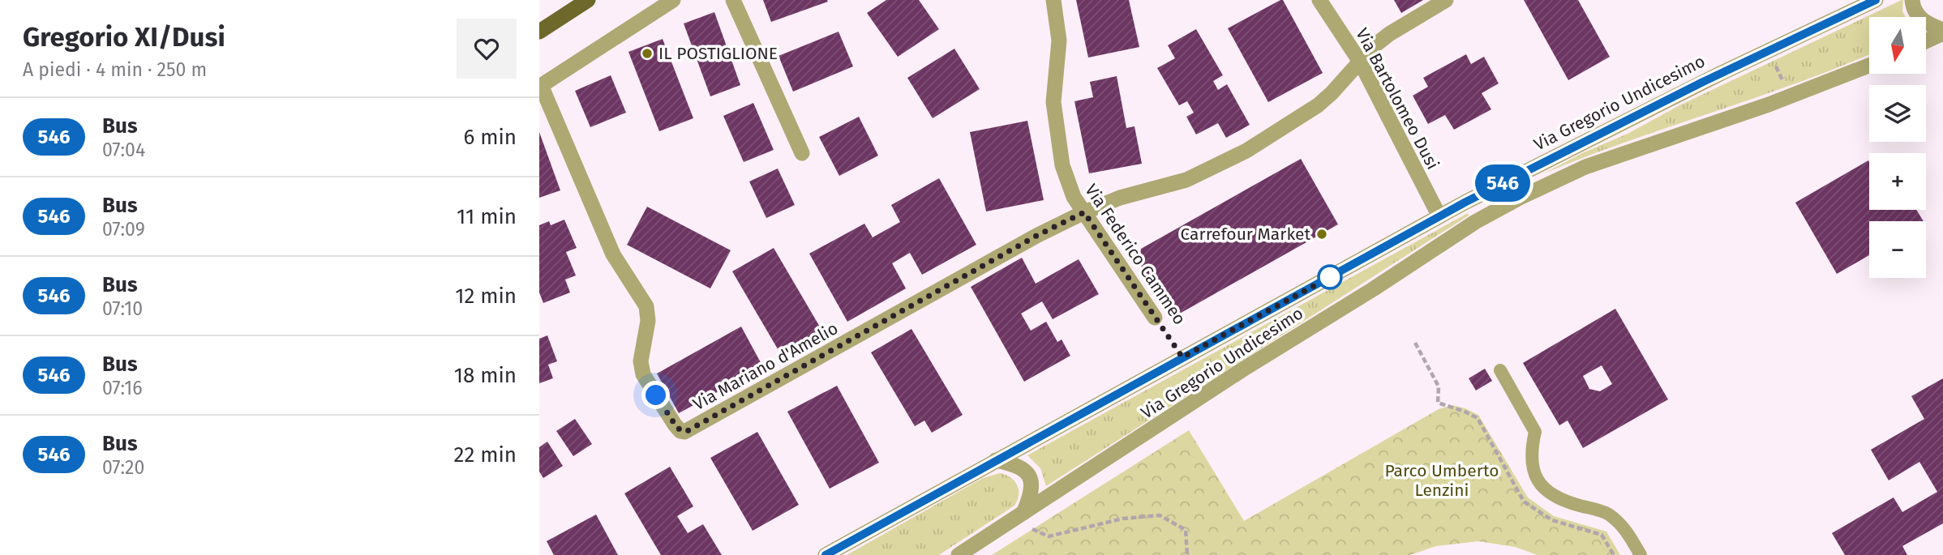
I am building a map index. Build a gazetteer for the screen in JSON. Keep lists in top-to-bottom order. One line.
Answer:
{"streets":{"street":["Via Bartolomeo Dusi","Via Gregorio Undicesimo","Via Federico Cammeo","Via Mariano d'Amelio"]},"crossings":[["Via Bartolomeo Dusi","Via Gregorio Undicesimo"],["Via Federico Cammeo","Via Mariano d'Amelio"]],"parks":["Parco Umberto Lenzini"],"places":["IL POSTIGLIONE","Carrefour Market"],"lines":["bus line 546"],"north":"bottom","page":{"heading":["Gregorio XI/Dusi","A piedi · 4 min · 250 m"],"on_map":"546","map_buttons":["+","−"],"list":[{"mark":"546","name":"Bus","note":"07:04","value":"6 min"},{"mark":"546","name":"Bus","note":"07:09","value":"11 min"},{"mark":"546","name":"Bus","note":"07:10","value":"12 min"},{"mark":"546","name":"Bus","note":"07:16","value":"18 min"},{"mark":"546","name":"Bus","note":"07:20","value":"22 min"}]}}
